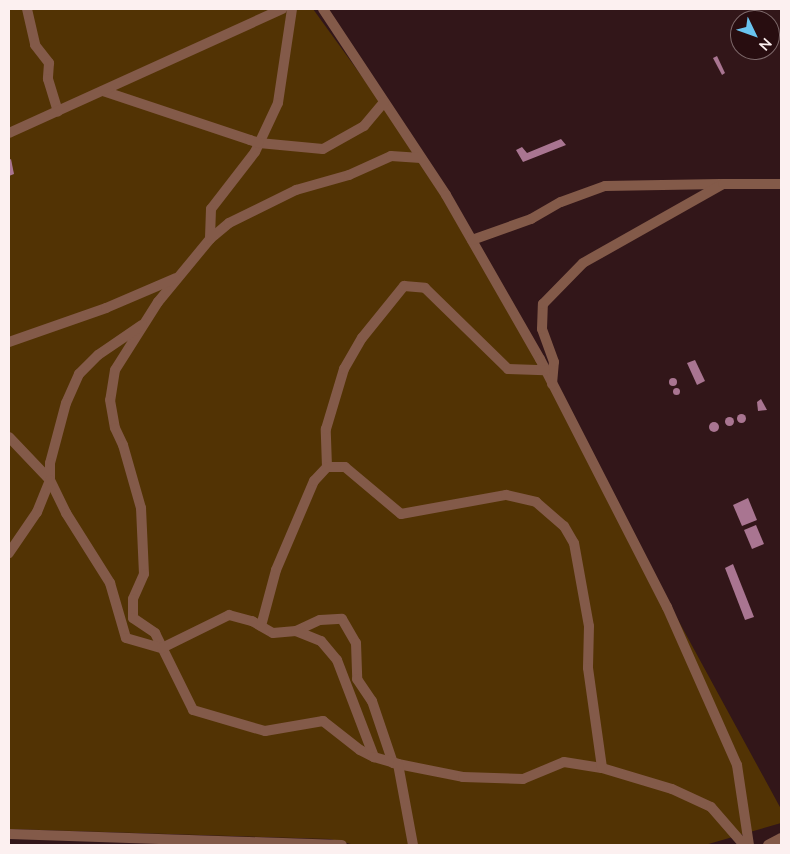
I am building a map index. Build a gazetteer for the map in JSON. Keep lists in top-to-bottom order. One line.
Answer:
{"north":"bottom right"}
